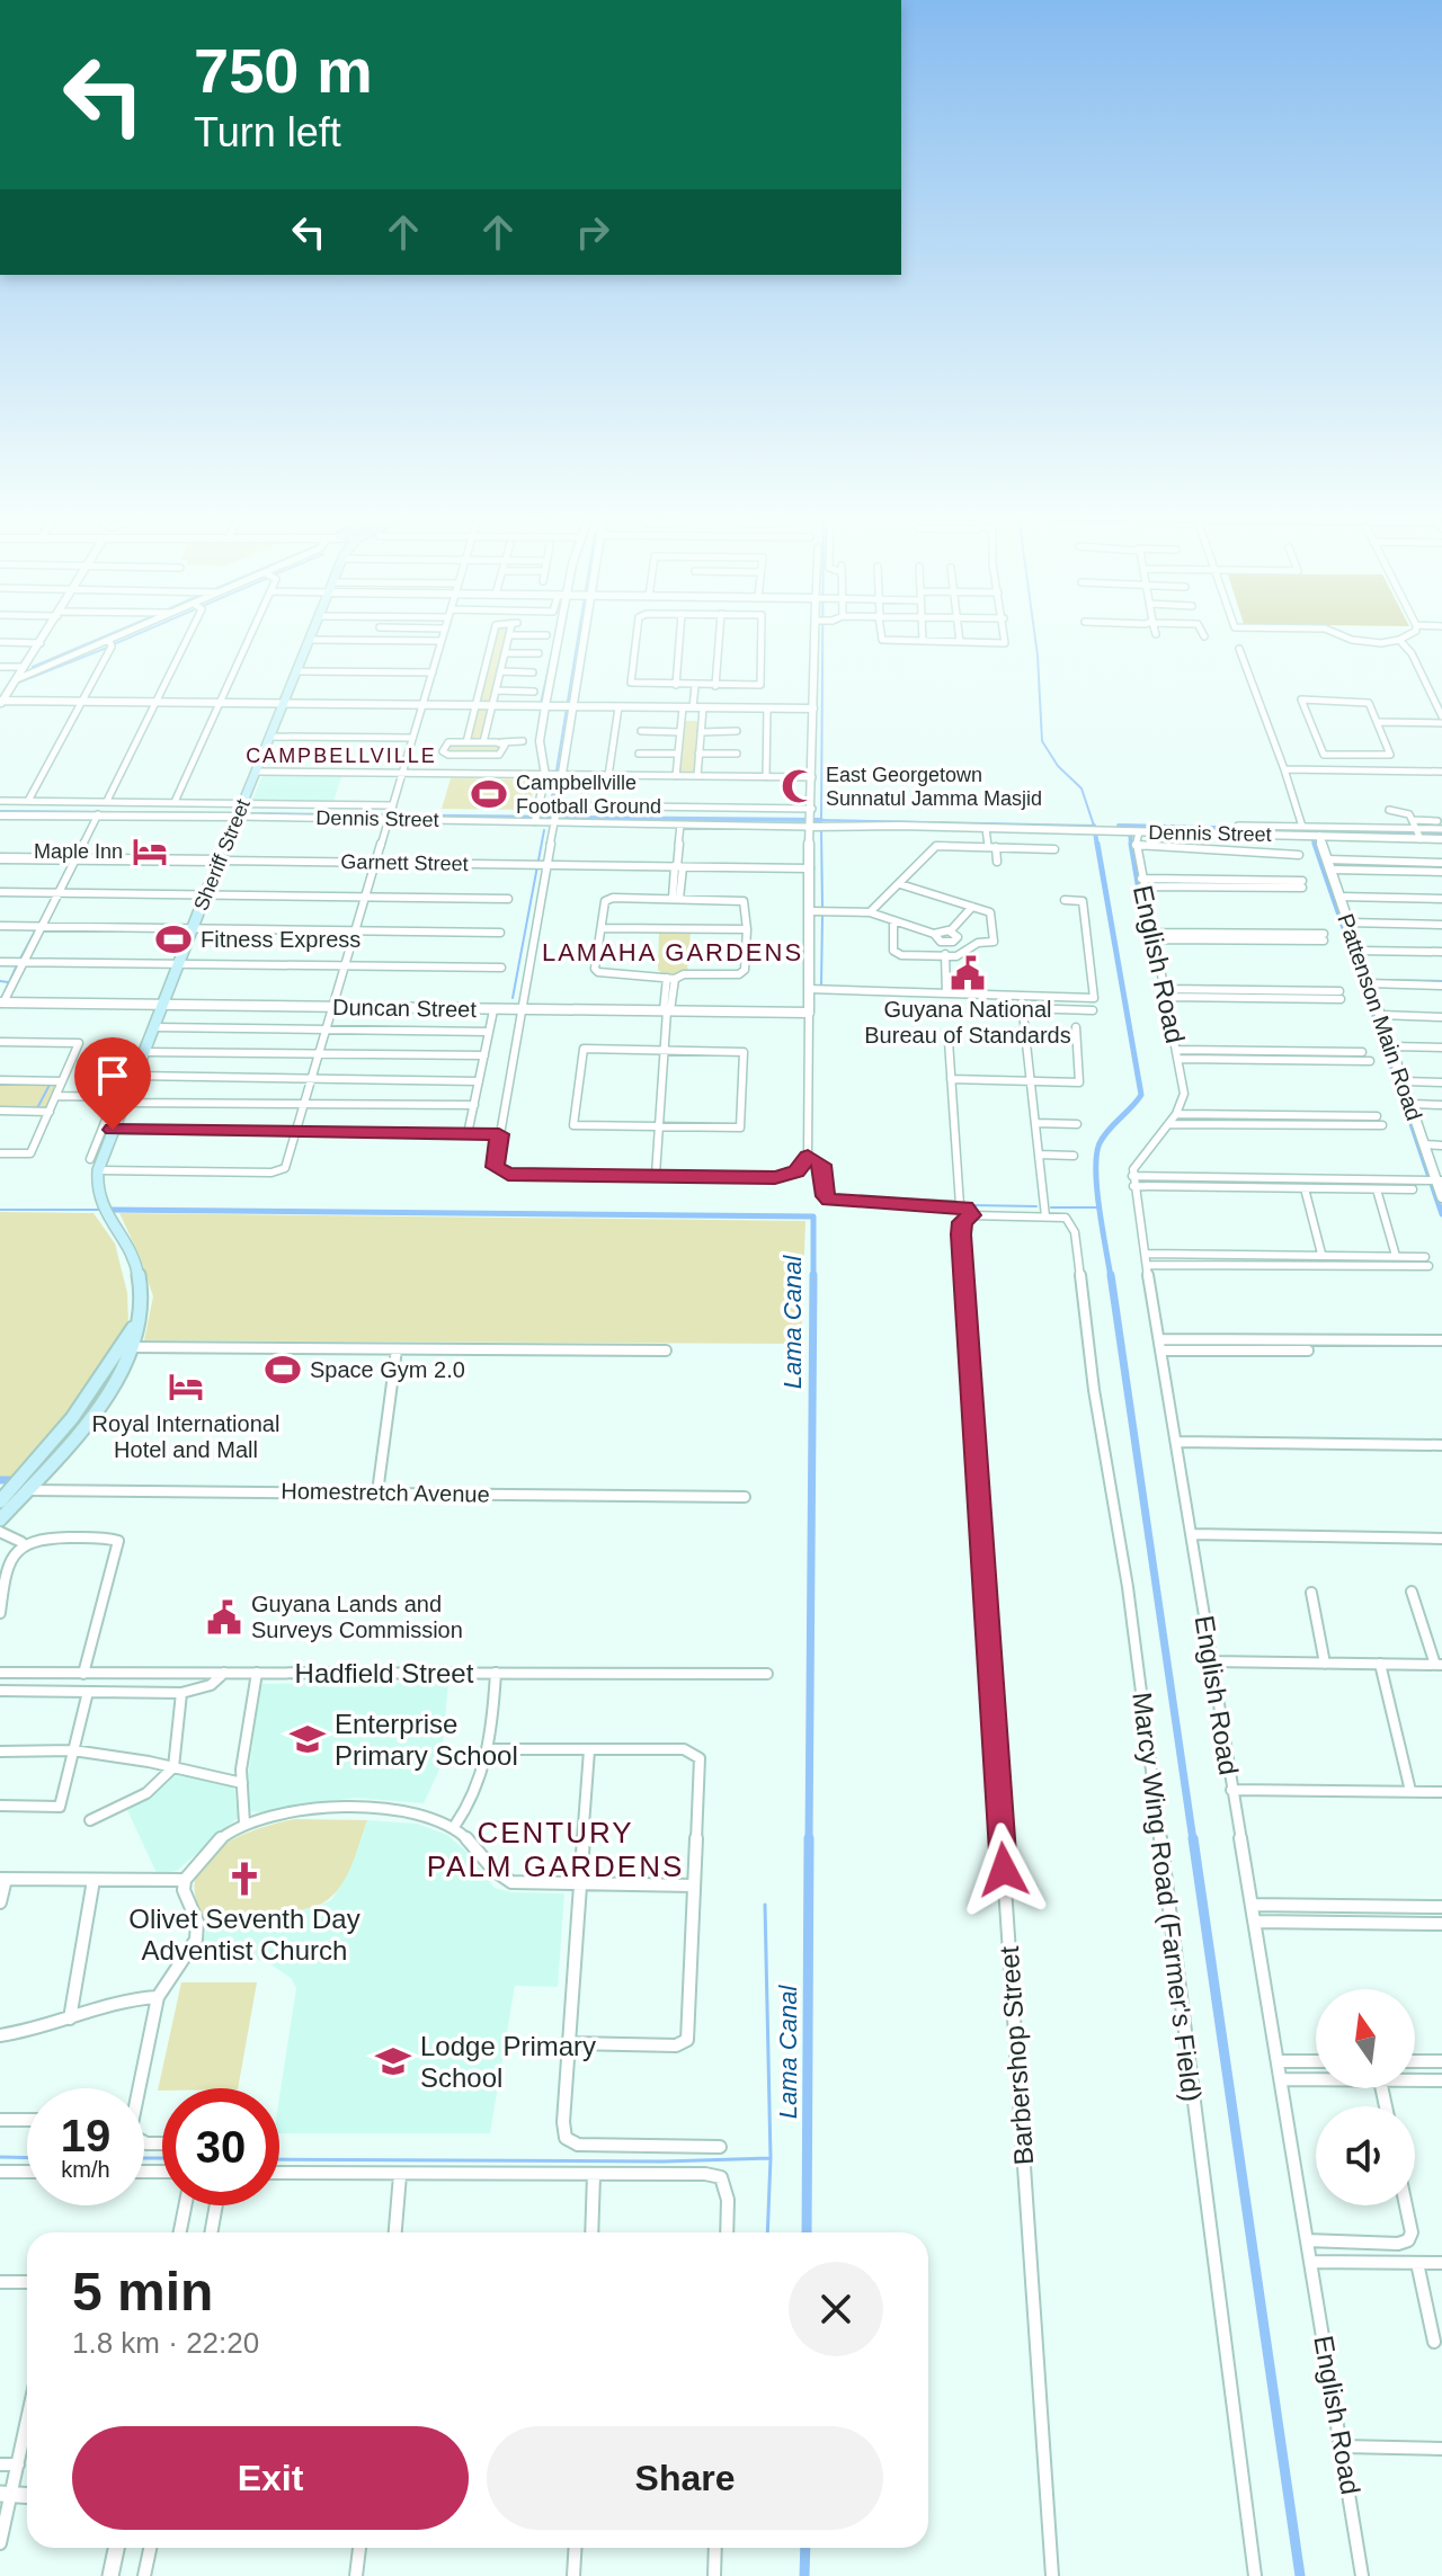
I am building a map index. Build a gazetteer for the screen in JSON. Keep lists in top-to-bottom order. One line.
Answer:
{"streets":{"main road":["Sheriff Street"],"street":["Dennis Street","Garnett Street","English Road","Duncan Street","Pattenson Main Road","Homestretch Avenue","Hadfield Street","Marcy Wing Road (Farmer's Field)","Barbershop Street"]},"crossings":[["Dennis Street","Sheriff Street"],["Dennis Street","English Road"],["Dennis Street","Pattenson Main Road"],["Sheriff Street","Garnett Street"],["Sheriff Street","Duncan Street"]],"districts":["CAMPBELLVILLE","LAMAHA GARDENS","CENTURY PALM GARDENS"],"water":["Lama Canal"],"places":{"mosque":["East Georgetown Sunnatul Jamma Masjid"],"sports":["Campbellville Football Ground","Fitness Express","Space Gym 2.0"],"hotel":["Maple Inn","Royal International Hotel and Mall"],"public building":["Guyana National Bureau of Standards","Guyana Lands and Surveys Commission"],"school or university":["Enterprise Primary School","Lodge Primary School"],"church":["Olivet Seventh Day Adventist Church"]},"north":"top","page":{"turn":["750 m","Turn left"],"speed":"19 km/h","limit":"30","heading":["5 min","1.8 km · 22:20"],"buttons":["Exit","Share"]}}
